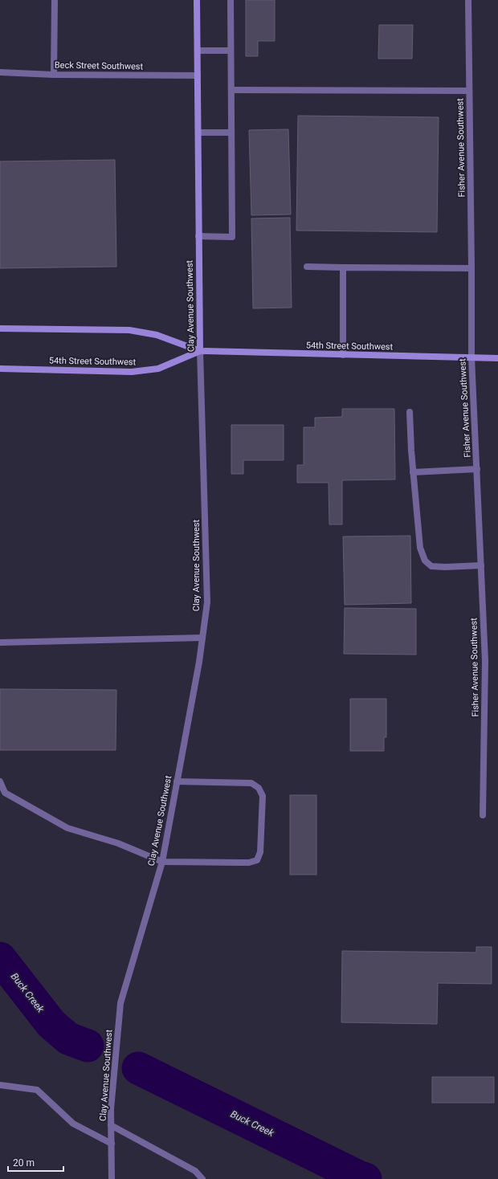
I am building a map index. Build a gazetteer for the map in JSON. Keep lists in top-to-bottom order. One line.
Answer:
{"streets":{"main road":["Clay Avenue Southwest","54th Street Southwest"],"street":["Beck Street Southwest","Fisher Avenue Southwest"]},"crossings":[["Beck Street Southwest","Clay Avenue Southwest"],["Fisher Avenue Southwest","54th Street Southwest"],["Clay Avenue Southwest","54th Street Southwest"]],"water":["Buck Creek"],"scale_bar":"20 m"}
